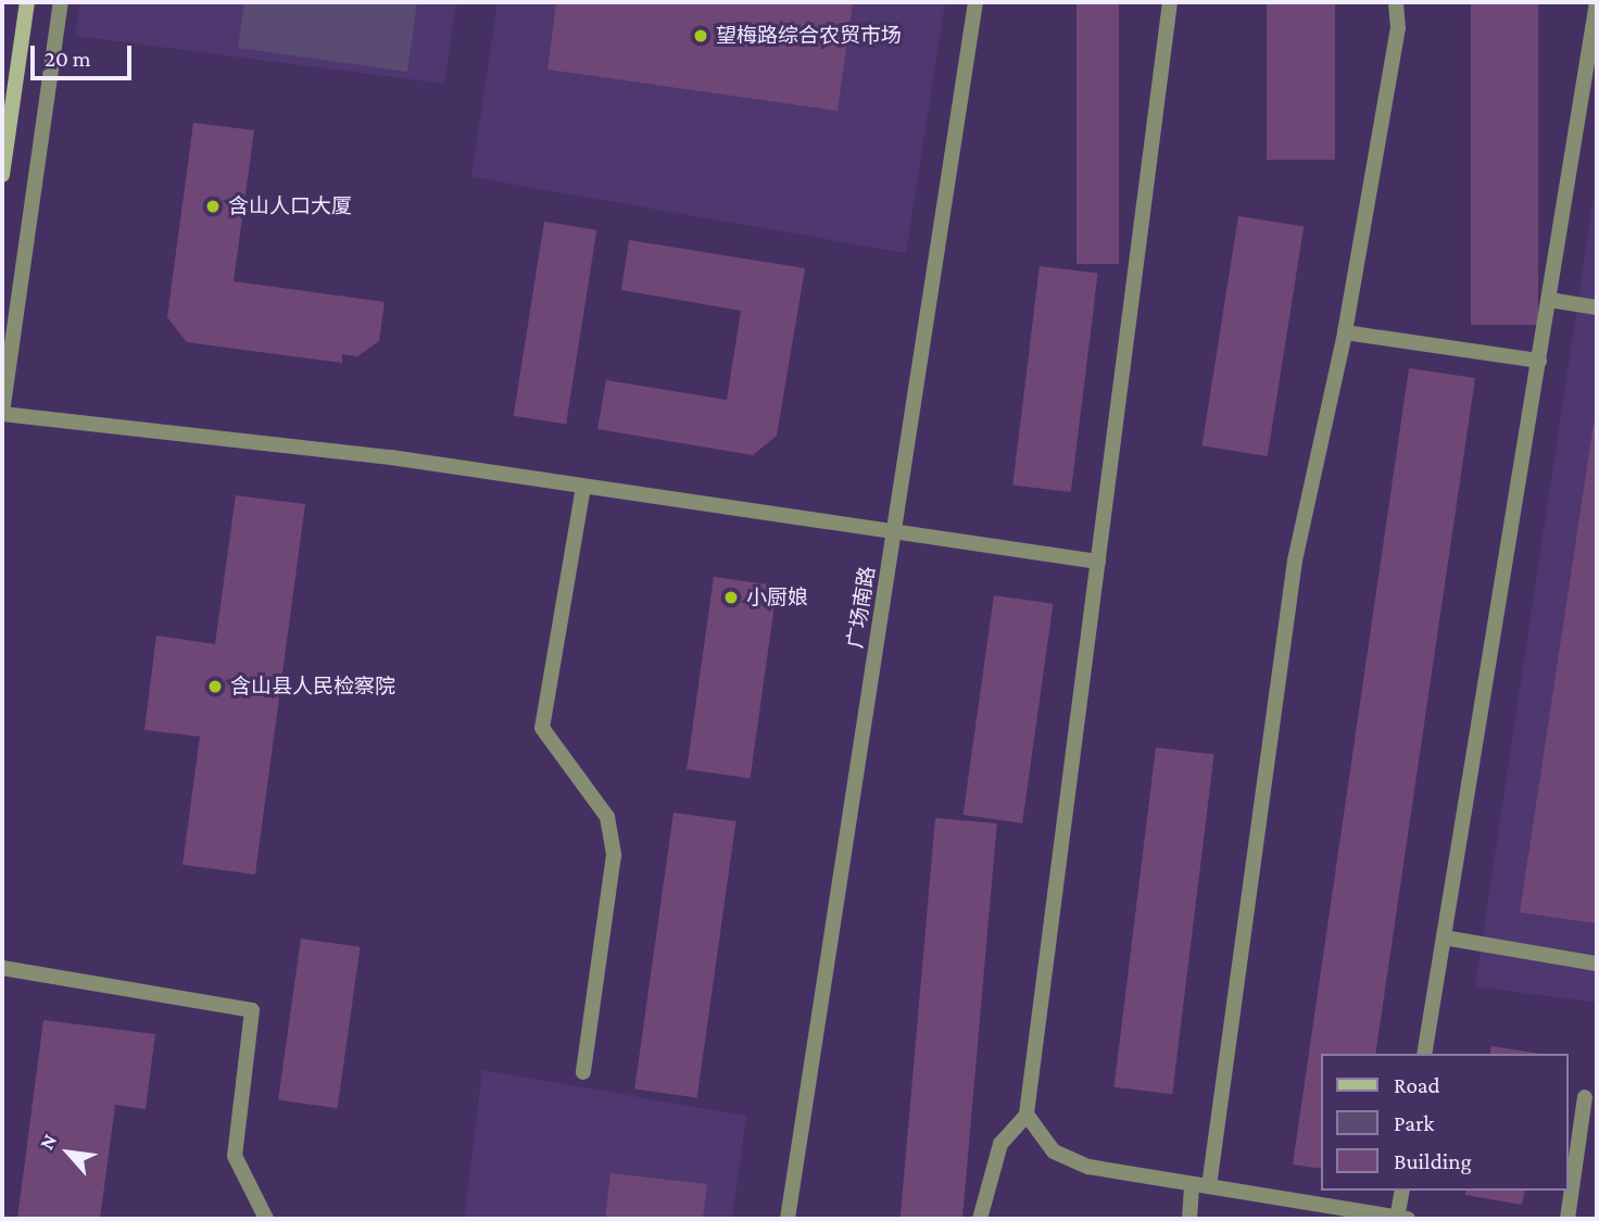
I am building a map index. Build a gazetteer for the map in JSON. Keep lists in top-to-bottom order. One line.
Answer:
{"streets":{"street":["广场南路"]},"places":["望梅路综合农贸市场","含山人口大厦","小厨娘","含山县人民检察院"],"legend":["Road","Park","Building"],"scale_bar":"20 m","north":"top left"}
